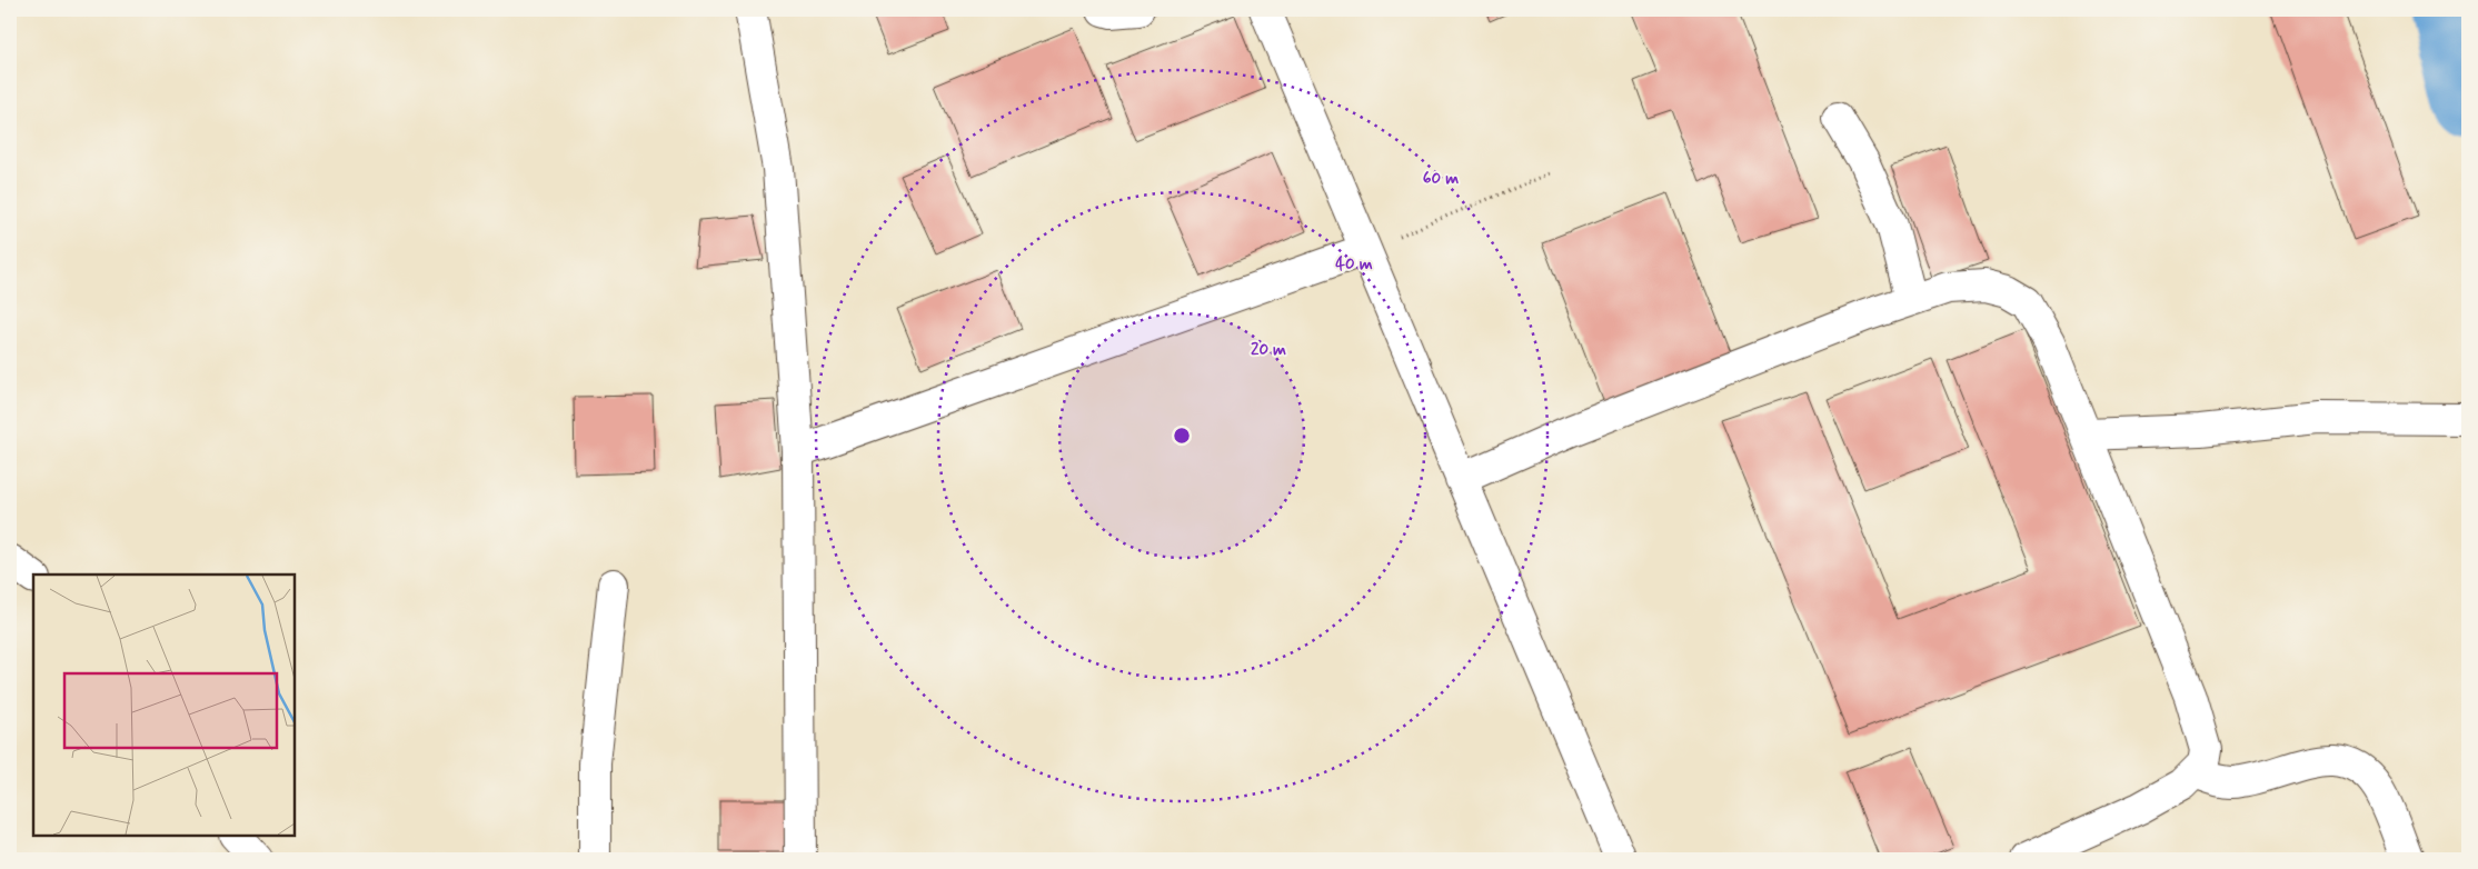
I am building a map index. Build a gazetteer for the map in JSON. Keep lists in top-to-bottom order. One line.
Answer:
{"rings":["60 m","40 m","20 m"]}
